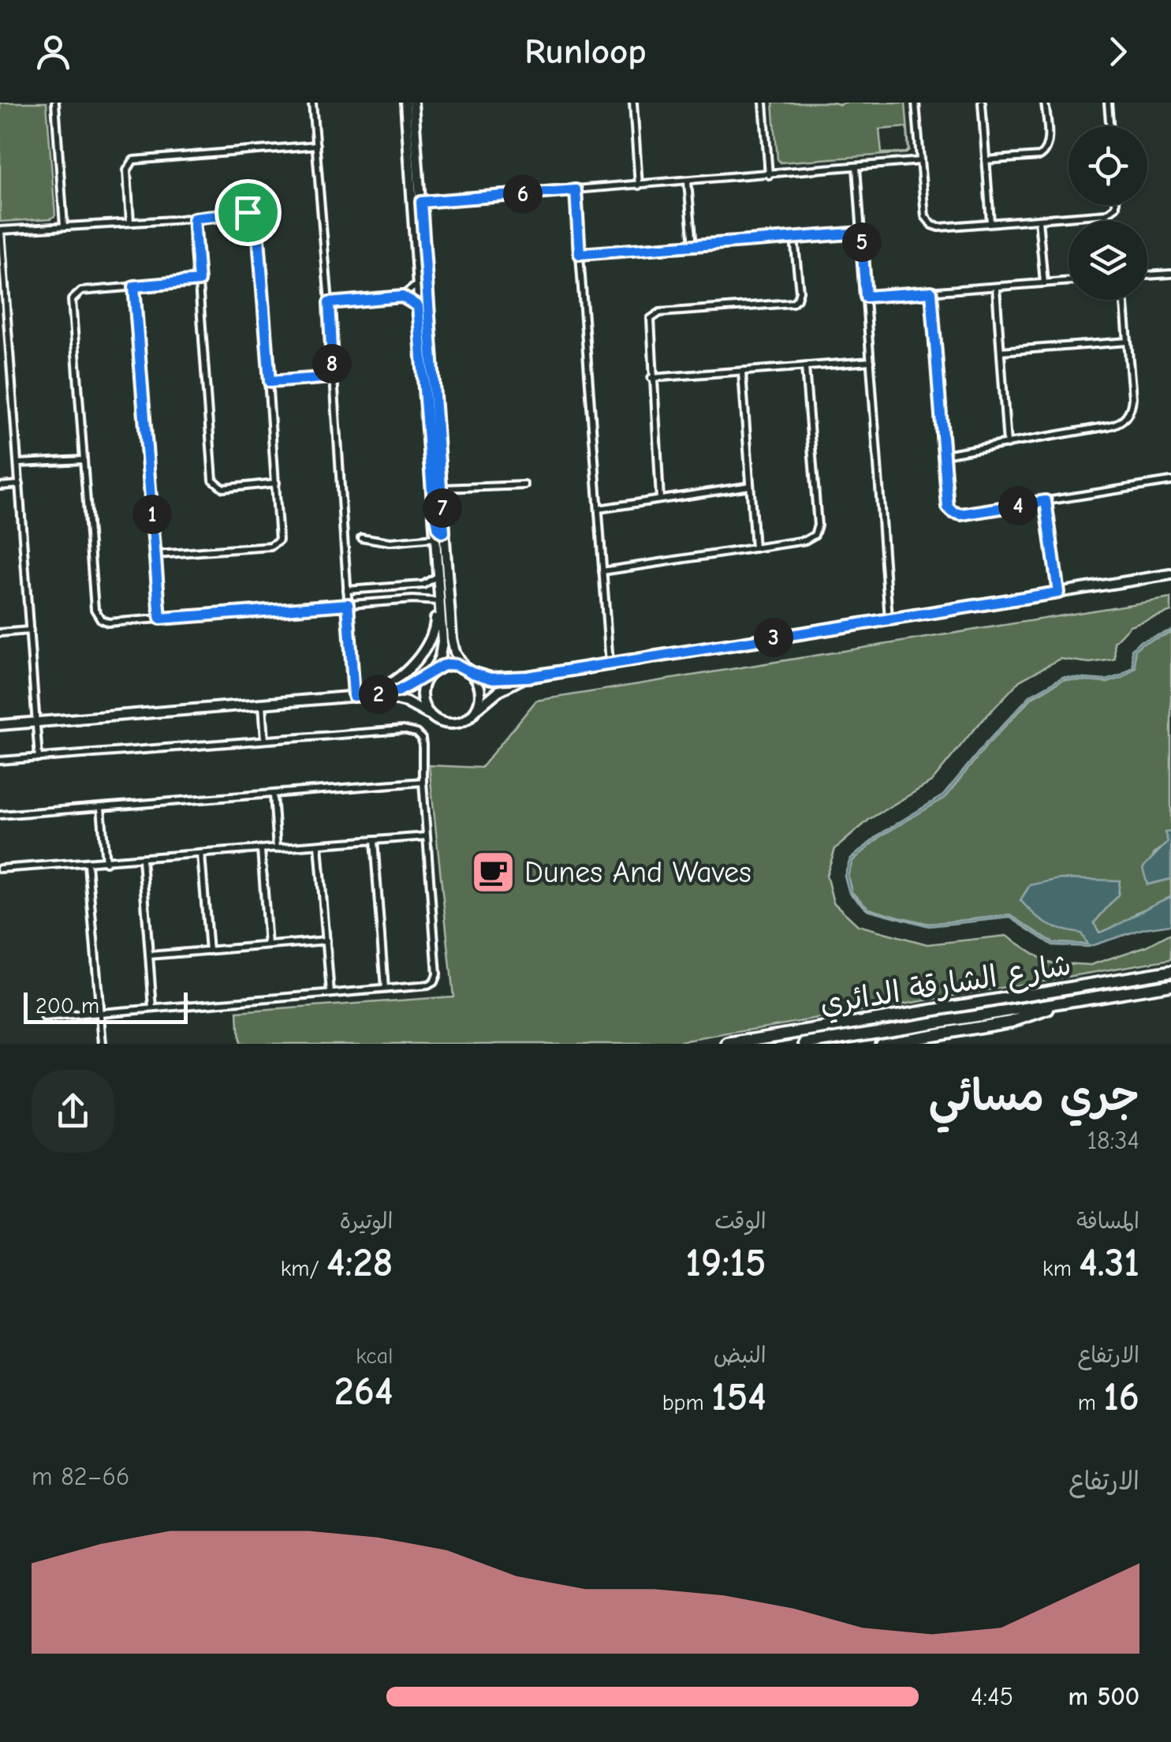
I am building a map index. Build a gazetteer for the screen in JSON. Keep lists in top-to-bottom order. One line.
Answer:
{"streets":{"highway":["شارع الشارقة الدائري"]},"places":{"cafe":["Dunes And Waves"]},"scale_bar":"200 m","page":{"header":"Runloop","pins":["6","5","8","4","7","1","3","2"],"scale":"200 m","heading":["جري مسائي","18:34"],"stats":[["المسافة","4.31 km"],["الوقت","19:15"],["الوتيرة","4:28 /km"],["الارتفاع","16 m"],["النبض","154 bpm"],["kcal","264"]],"chart":["الارتفاع","66–82 m"],"list":[{"name":"500 m","note":"4:45"}]}}
